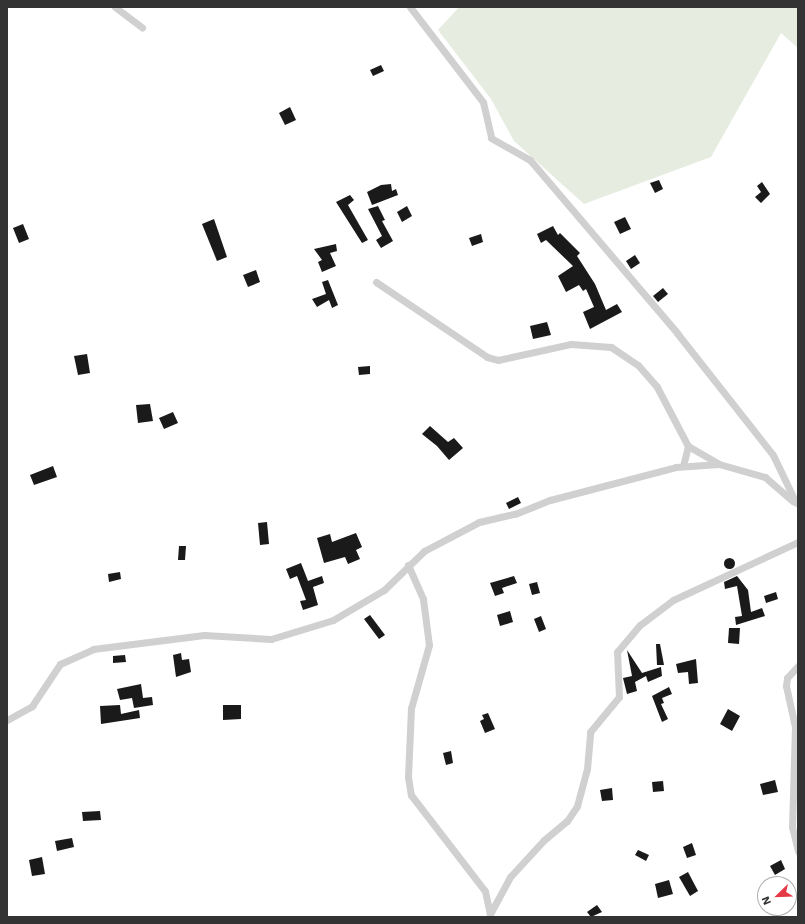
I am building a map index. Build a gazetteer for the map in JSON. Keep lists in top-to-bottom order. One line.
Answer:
{"north":"bottom left"}
